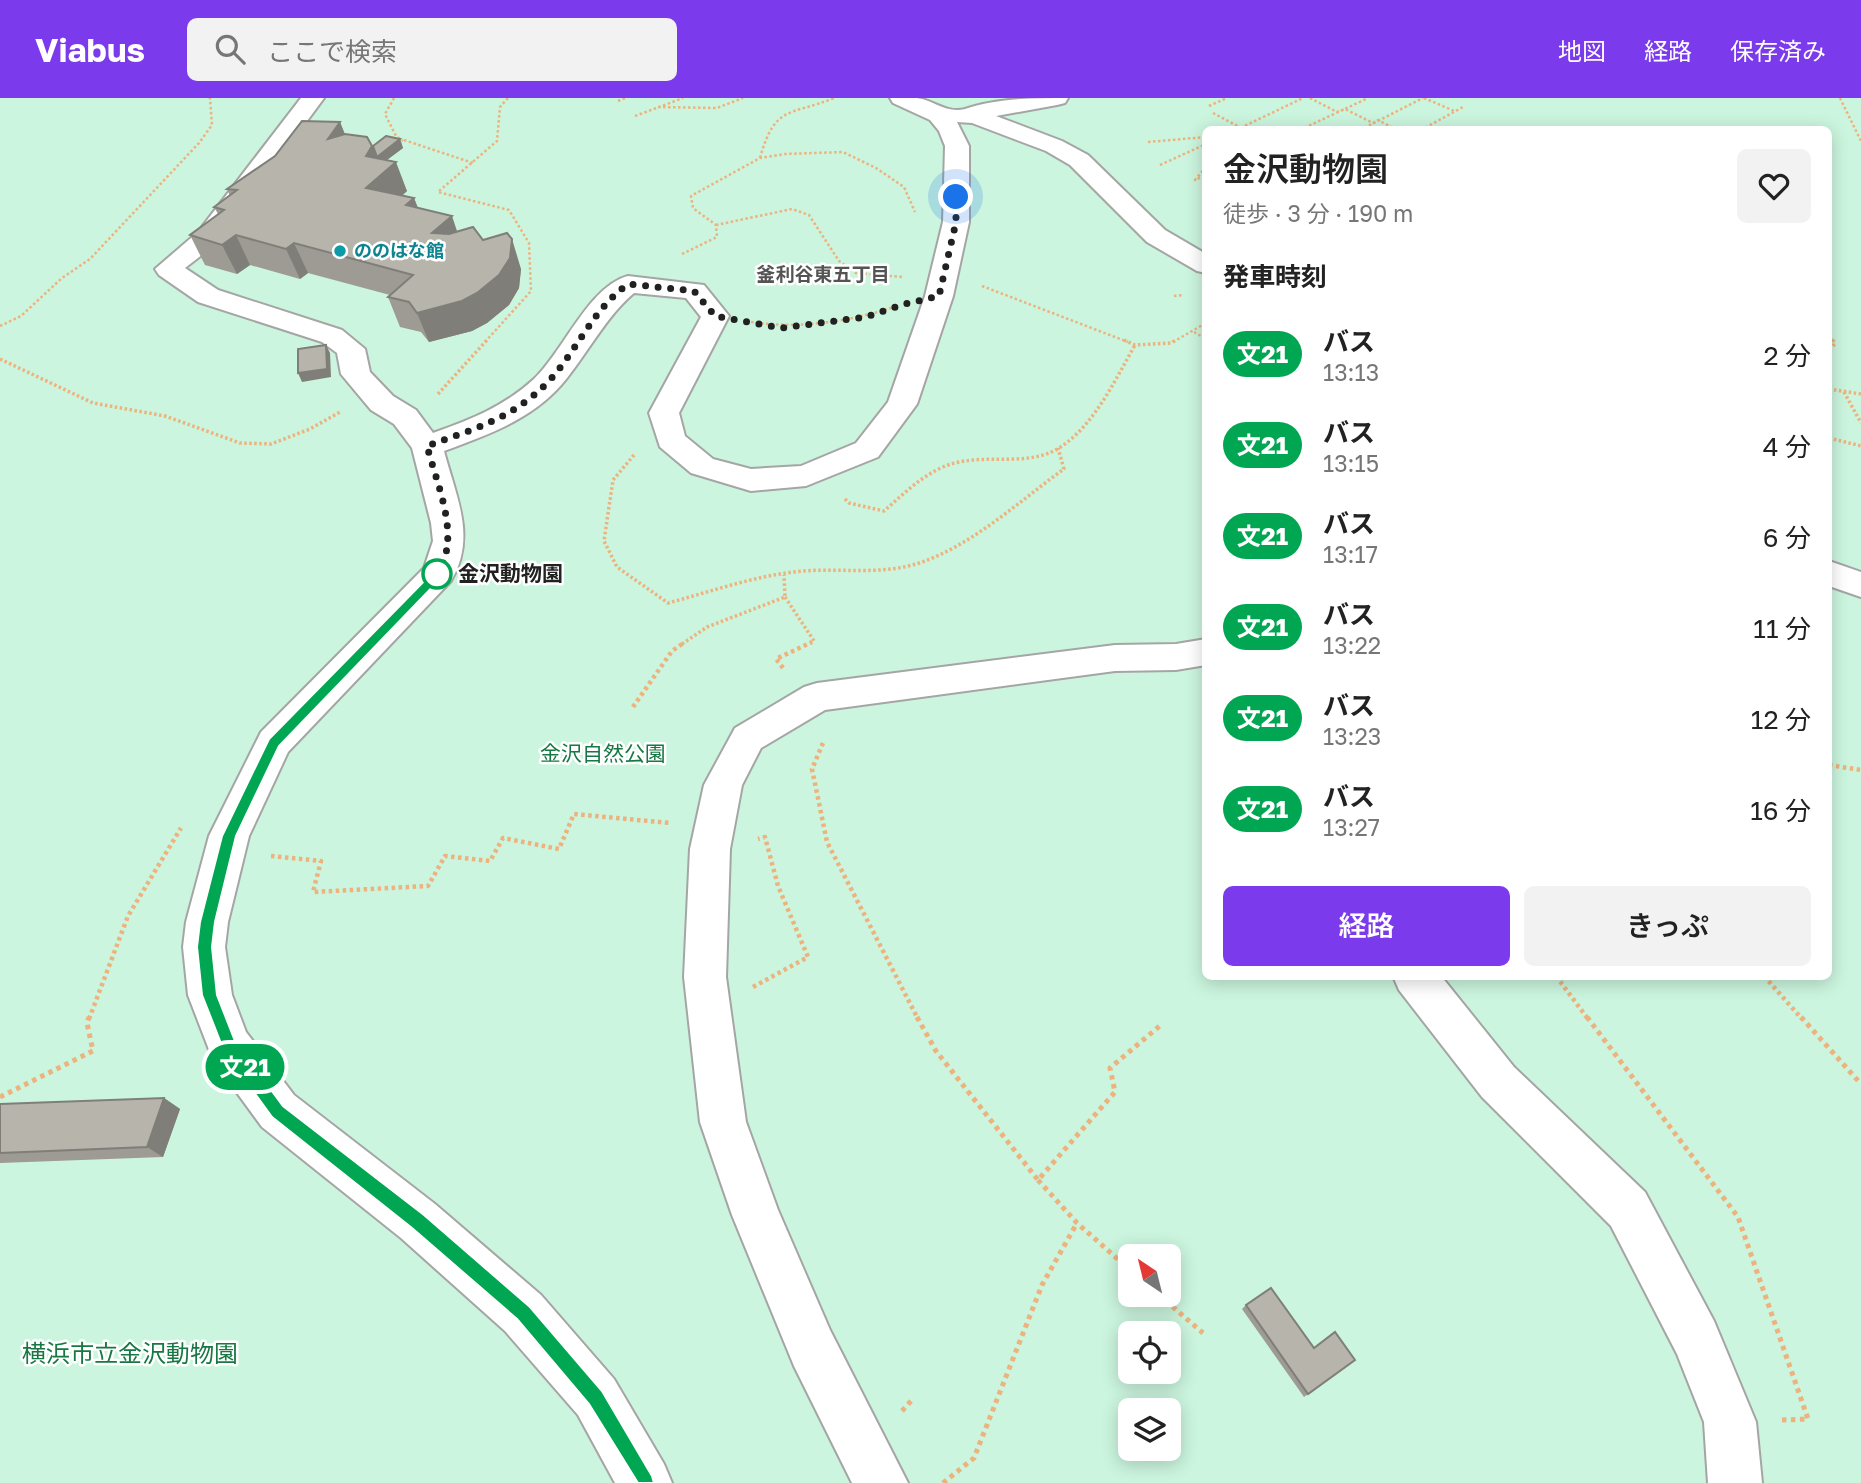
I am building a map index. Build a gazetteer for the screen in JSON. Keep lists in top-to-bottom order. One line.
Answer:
{"districts":["釜利谷東五丁目"],"parks":["金沢自然公園","横浜市立金沢動物園"],"places":["ののはな館","金沢動物園"],"lines":["bus line 文21"],"north":"top left","page":{"header":"Viabus","search":"ここで検索","nav":["地図","経路","保存済み"],"on_map":"文21","heading":[["金沢動物園","徒歩 · 3 分 · 190 m"],"発車時刻"],"list":[{"mark":"文21","name":"バス","note":"13:13","value":"2 分"},{"mark":"文21","name":"バス","note":"13:15","value":"4 分"},{"mark":"文21","name":"バス","note":"13:17","value":"6 分"},{"mark":"文21","name":"バス","note":"13:22","value":"11 分"},{"mark":"文21","name":"バス","note":"13:23","value":"12 分"},{"mark":"文21","name":"バス","note":"13:27","value":"16 分"}],"buttons":["経路","きっぷ"]}}
